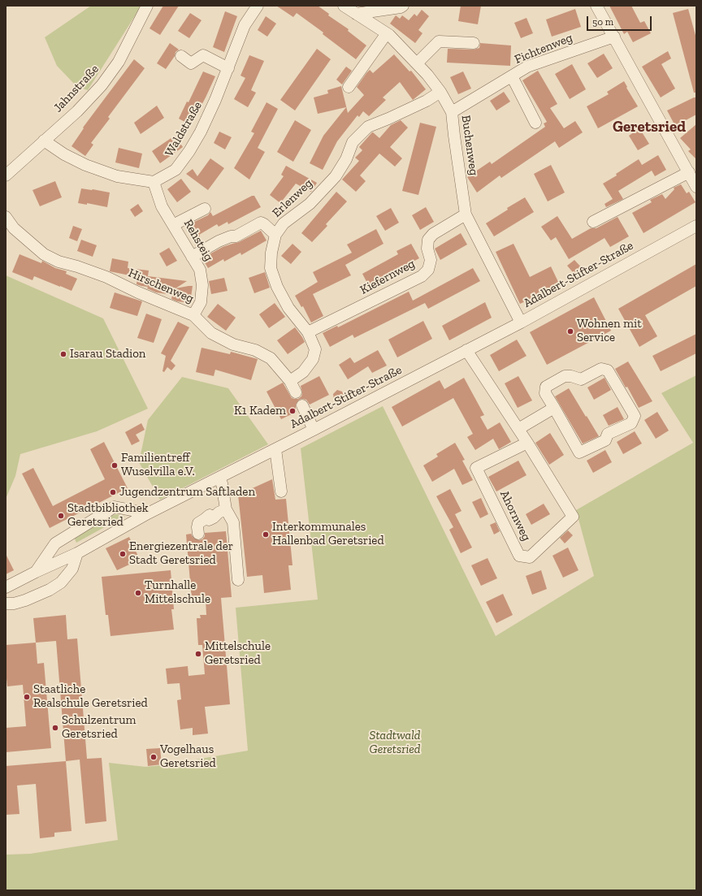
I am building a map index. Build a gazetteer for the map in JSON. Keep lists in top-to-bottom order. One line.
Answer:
{"streets":{"street":["Fichtenweg","Jahnstraße","Waldstraße","Buchenweg","Erlenweg","Rehsteig","Adalbert-Stifter-Straße","Kiefernweg","Hirschenweg","Ahornweg"]},"crossings":[["Fichtenweg","Buchenweg"],["Waldstraße","Rehsteig"],["Buchenweg","Erlenweg"],["Buchenweg","Adalbert-Stifter-Straße"],["Buchenweg","Kiefernweg"],["Erlenweg","Kiefernweg"],["Erlenweg","Hirschenweg"],["Rehsteig","Hirschenweg"],["Adalbert-Stifter-Straße","Ahornweg"]],"districts":["Geretsried"],"parks":["Stadtwald Geretsried"],"places":["Wohnen mit Service","Isarau Stadion","K1 Kadem","Familientreff Wuselvilla e.V.","Jugendzentrum Saftladen","Stadtbibliothek Geretsried","Interkommunales Hallenbad Geretsried","Energiezentrale der Stadt Geretsried","Turnhalle Mittelschule","Mittelschule Geretsried","Staatliche Realschule Geretsried","Schulzentrum Geretsried","Vogelhaus Geretsried"],"scale_bar":"50 m"}
